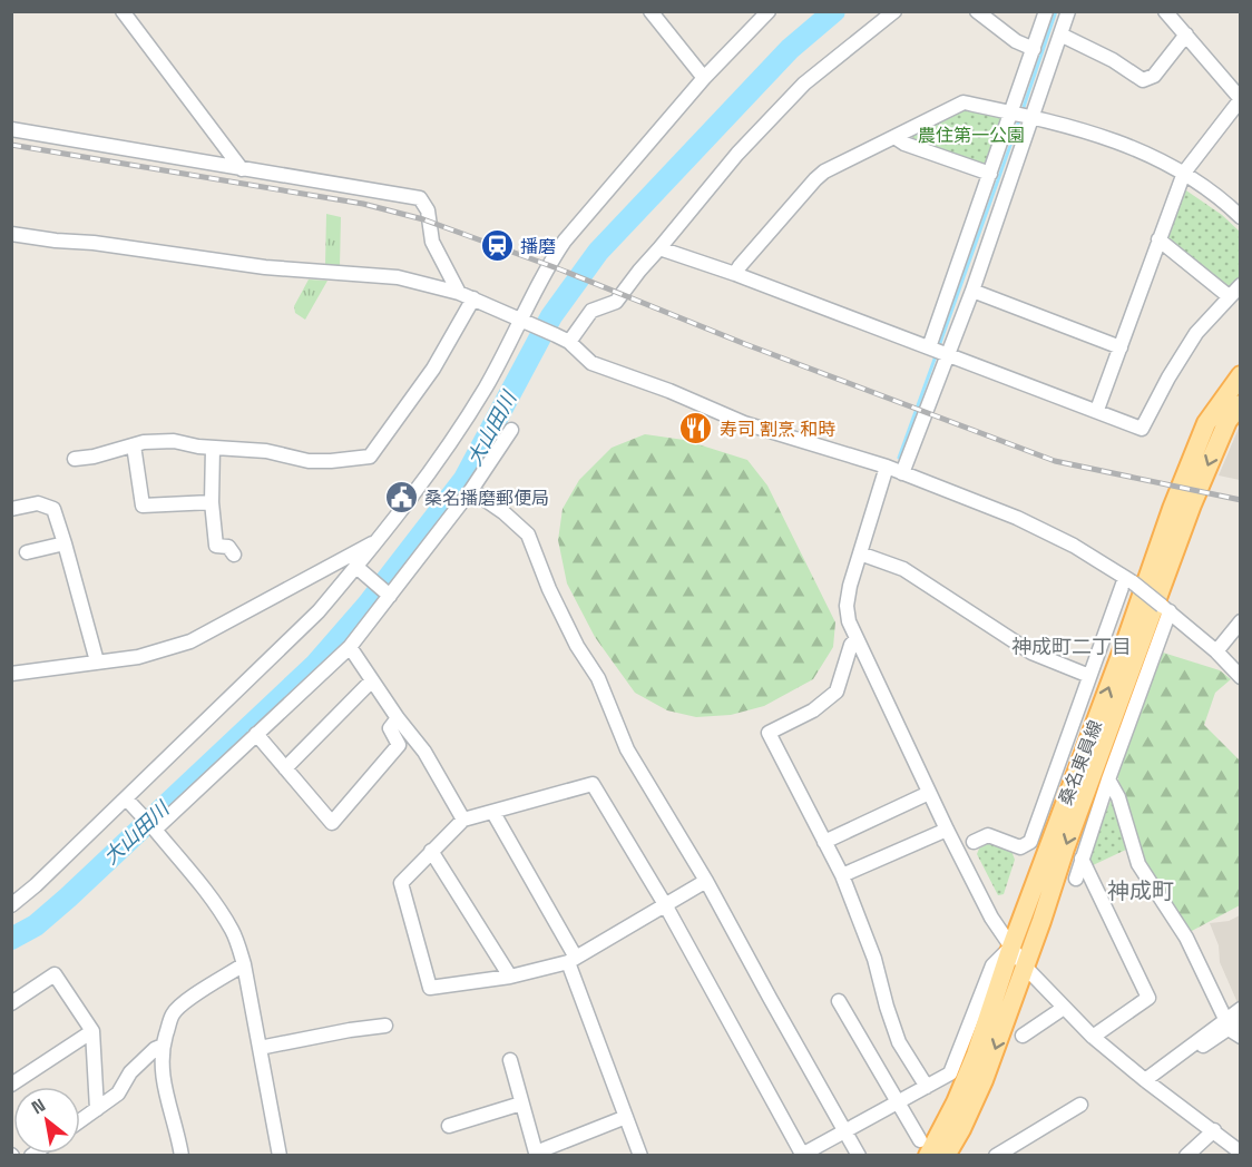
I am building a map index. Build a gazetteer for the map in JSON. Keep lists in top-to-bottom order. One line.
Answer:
{"streets":{"main road":["桑名東員線"]},"districts":["神成町二丁目","神成町"],"water":["大山田川"],"parks":["農住第一公園"],"places":{"station":["播磨"],"restaurant":["寿司 割烹 和時"],"public building":["桑名播磨郵便局"]},"north":"top left"}
